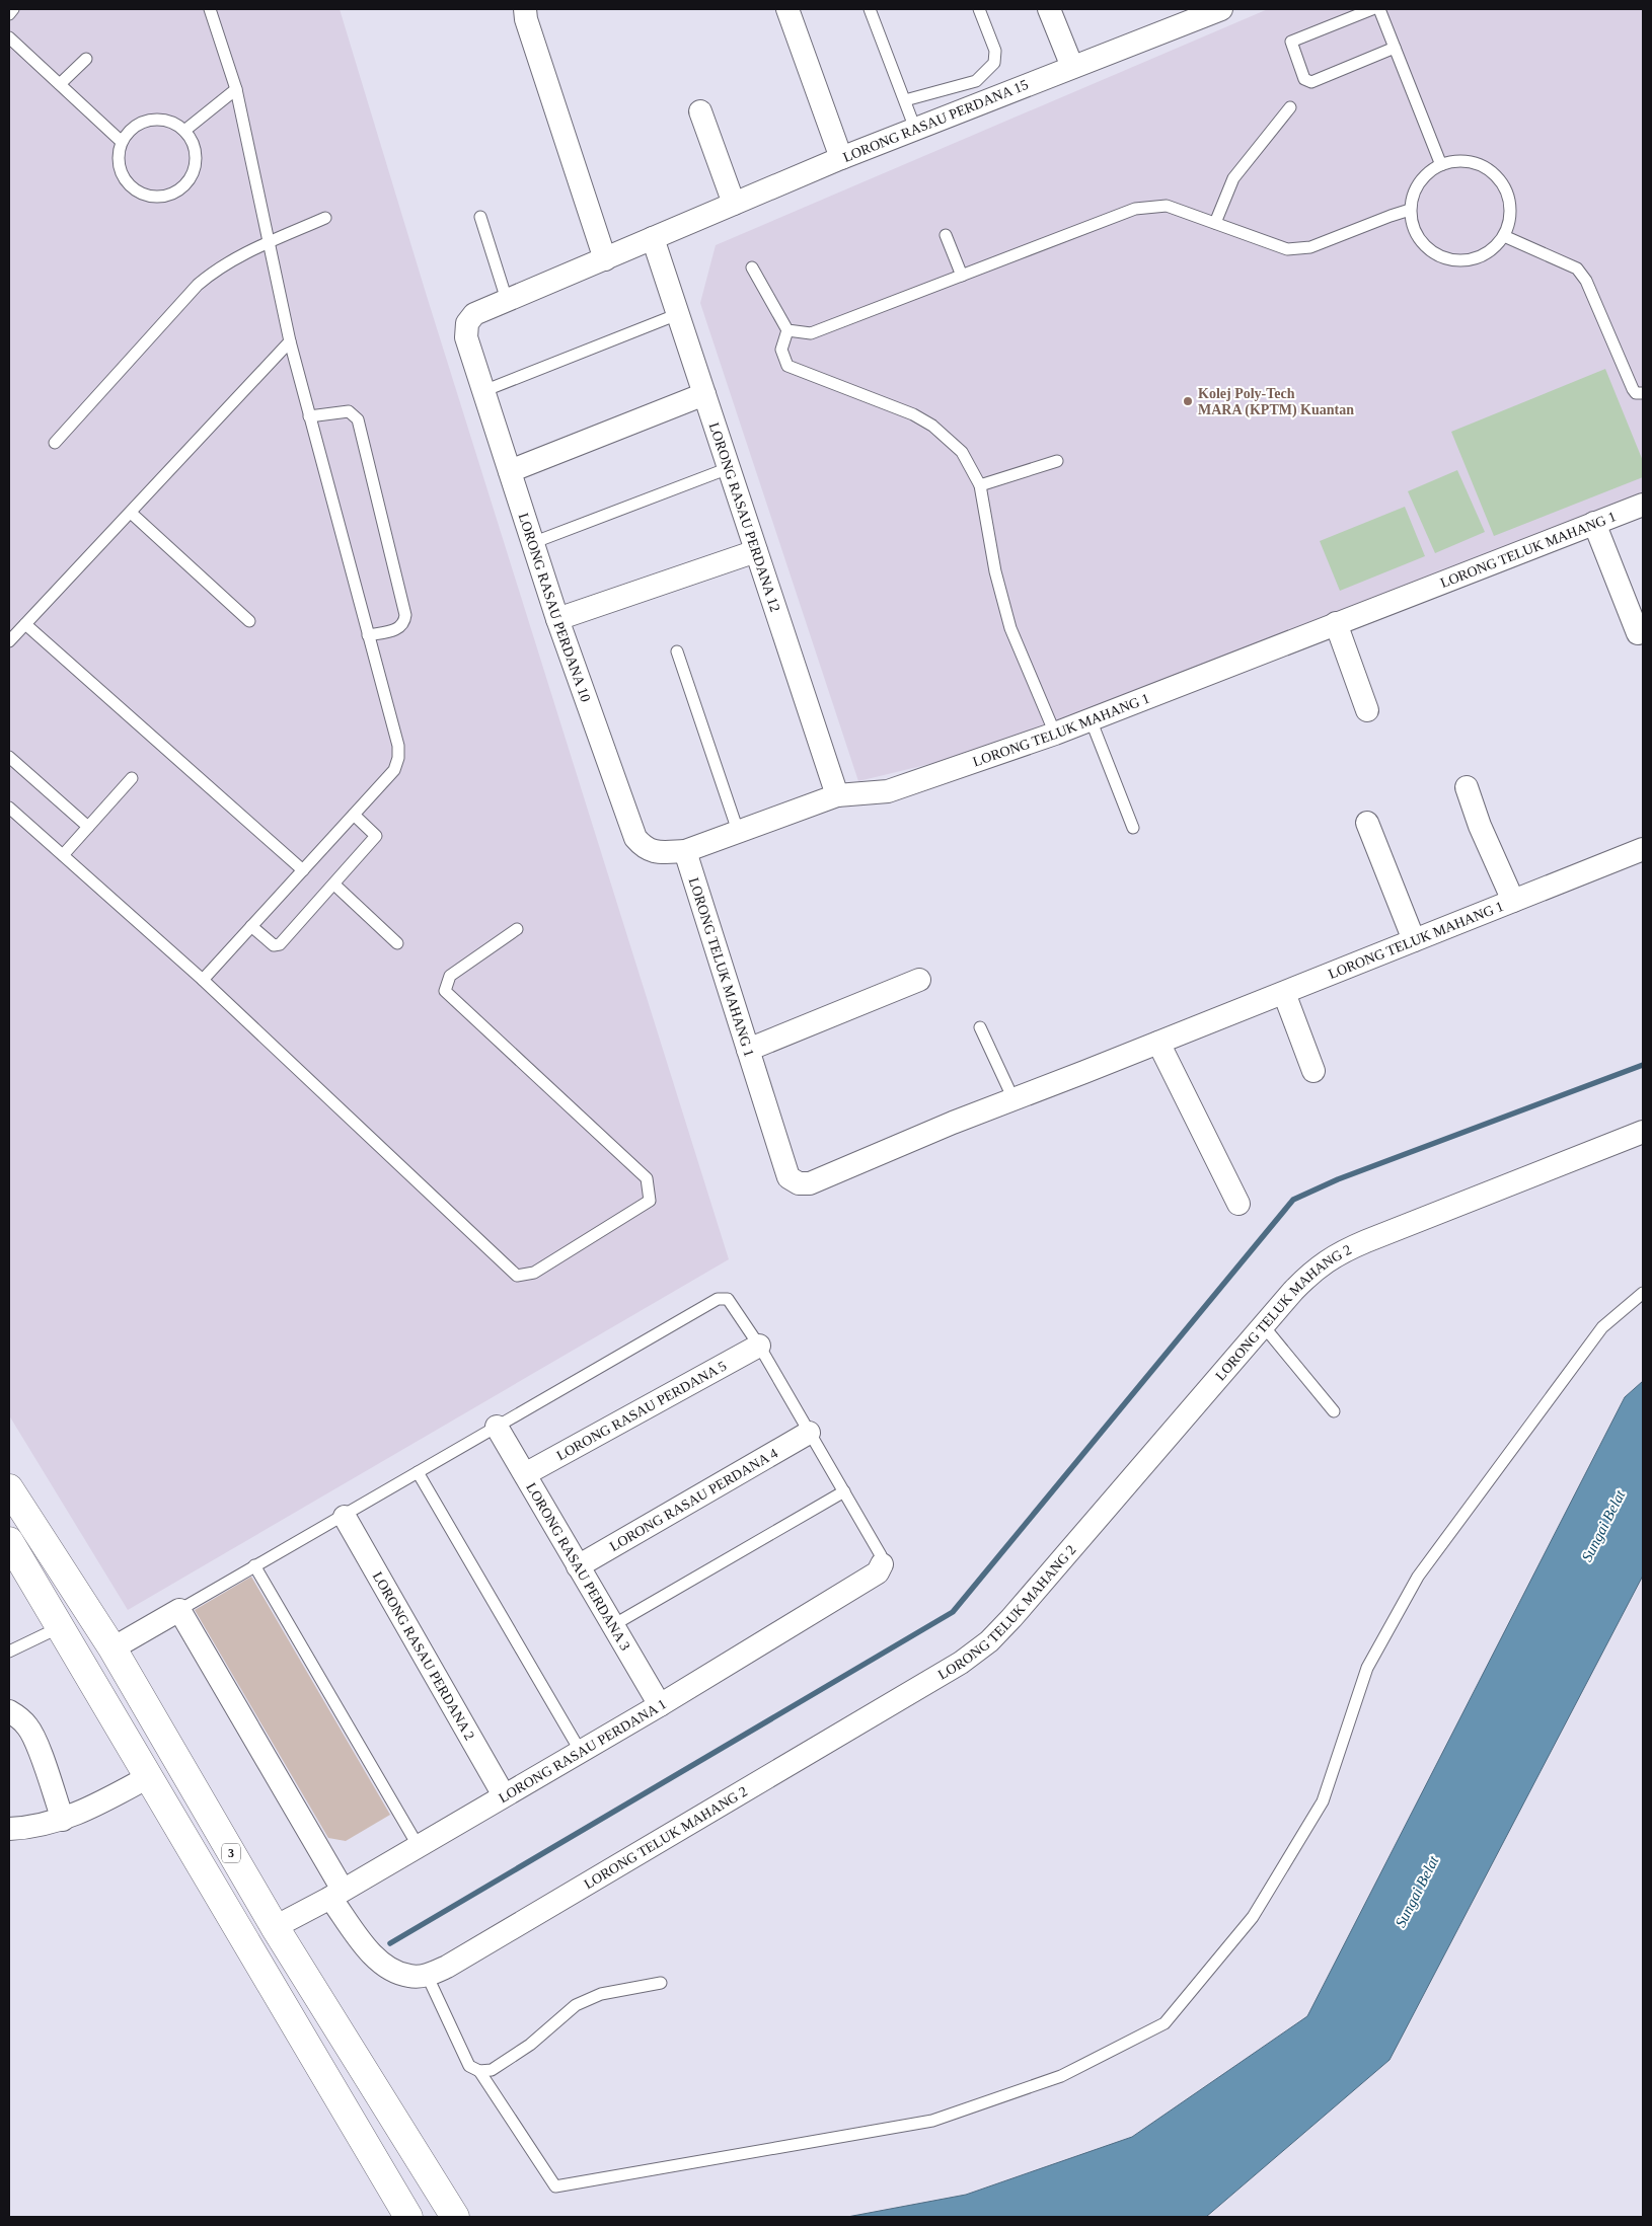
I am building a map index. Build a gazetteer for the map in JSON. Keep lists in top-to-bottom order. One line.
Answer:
{"streets":{"highway":["3"],"street":["LORONG RASAU PERDANA 15","LORONG RASAU PERDANA 12","LORONG TELUK MAHANG 1","LORONG RASAU PERDANA 10","LORONG TELUK MAHANG 2","LORONG RASAU PERDANA 5","LORONG RASAU PERDANA 4","LORONG RASAU PERDANA 3","LORONG RASAU PERDANA 2","LORONG RASAU PERDANA 1"]},"crossings":[["LORONG RASAU PERDANA 15","LORONG RASAU PERDANA 12"],["LORONG RASAU PERDANA 15","LORONG RASAU PERDANA 10"],["LORONG RASAU PERDANA 12","LORONG TELUK MAHANG 1"],["LORONG TELUK MAHANG 1","LORONG RASAU PERDANA 10"],["LORONG RASAU PERDANA 5","LORONG RASAU PERDANA 3"],["LORONG RASAU PERDANA 4","LORONG RASAU PERDANA 3"],["LORONG RASAU PERDANA 3","LORONG RASAU PERDANA 1"],["LORONG RASAU PERDANA 2","LORONG RASAU PERDANA 1"],["LORONG RASAU PERDANA 1","3"]],"water":["Sungai Belat"],"places":["Kolej Poly-Tech MARA (KPTM) Kuantan"]}
